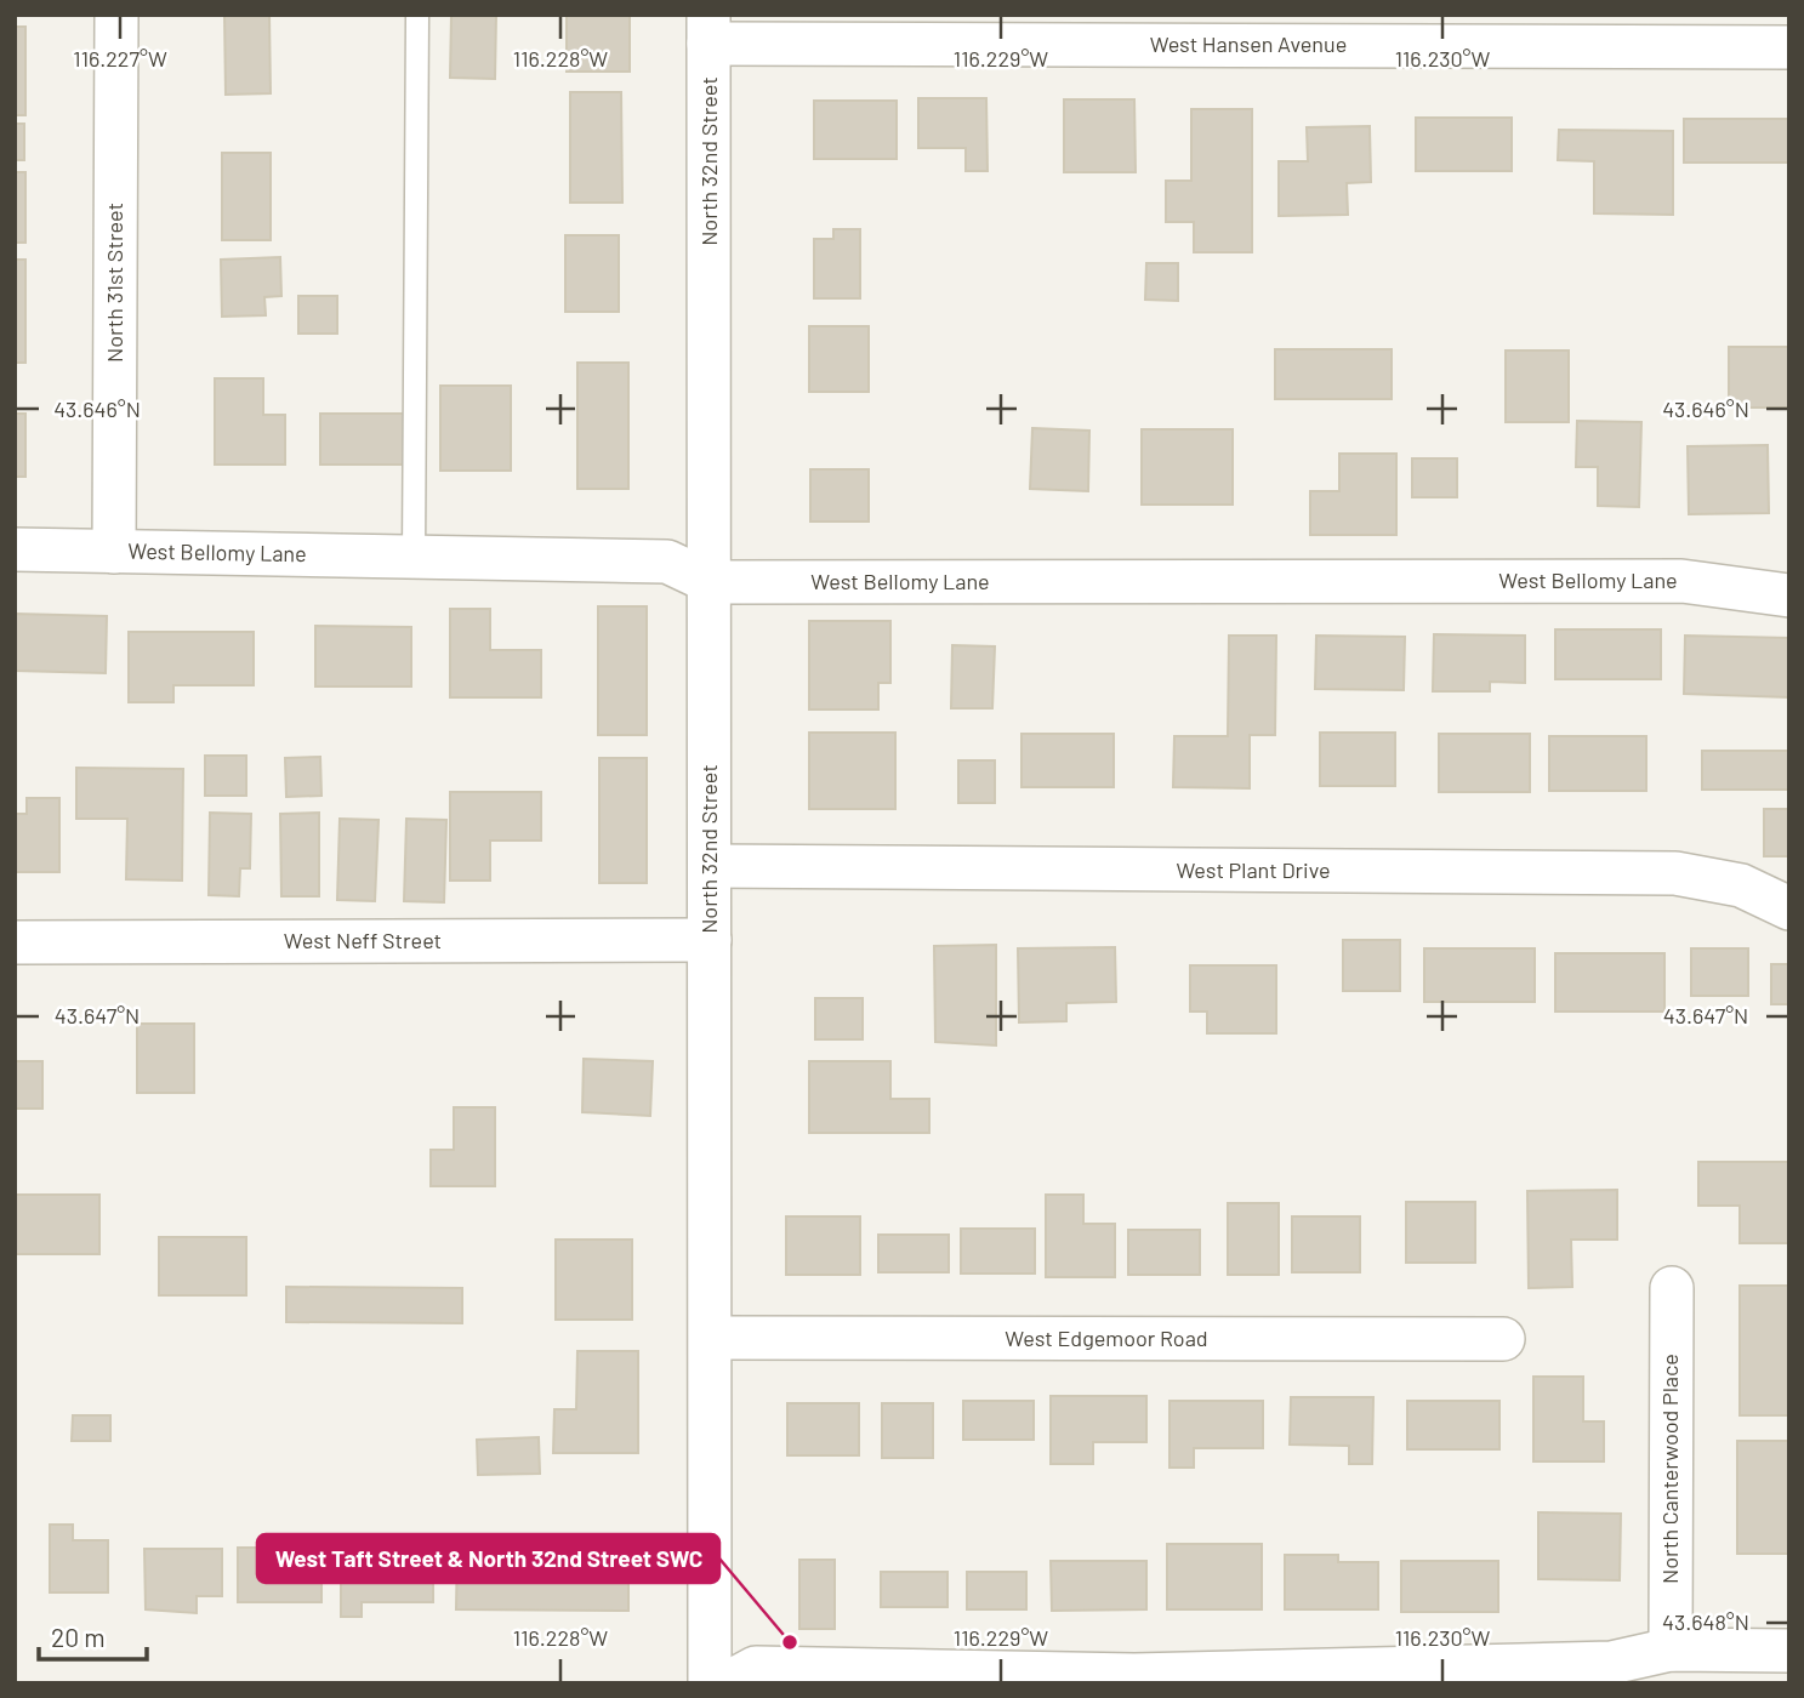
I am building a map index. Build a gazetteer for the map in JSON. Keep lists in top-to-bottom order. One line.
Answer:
{"streets":{"street":["West Hansen Avenue","North 32nd Street","North 31st Street","West Bellomy Lane","West Plant Drive","West Neff Street","West Edgemoor Road","North Canterwood Place"]},"crossings":[["West Hansen Avenue","North 32nd Street"],["North 32nd Street","West Bellomy Lane"],["North 32nd Street","West Plant Drive"],["North 32nd Street","West Neff Street"],["North 32nd Street","West Edgemoor Road"],["North 31st Street","West Bellomy Lane"]],"places":["West Taft Street & North 32nd Street SWC"],"scale_bar":"20 m","coordinates":["116.227°W","116.228°W","116.229°W","116.230°W","43.646°N","43.647°N","43.648°N"]}
